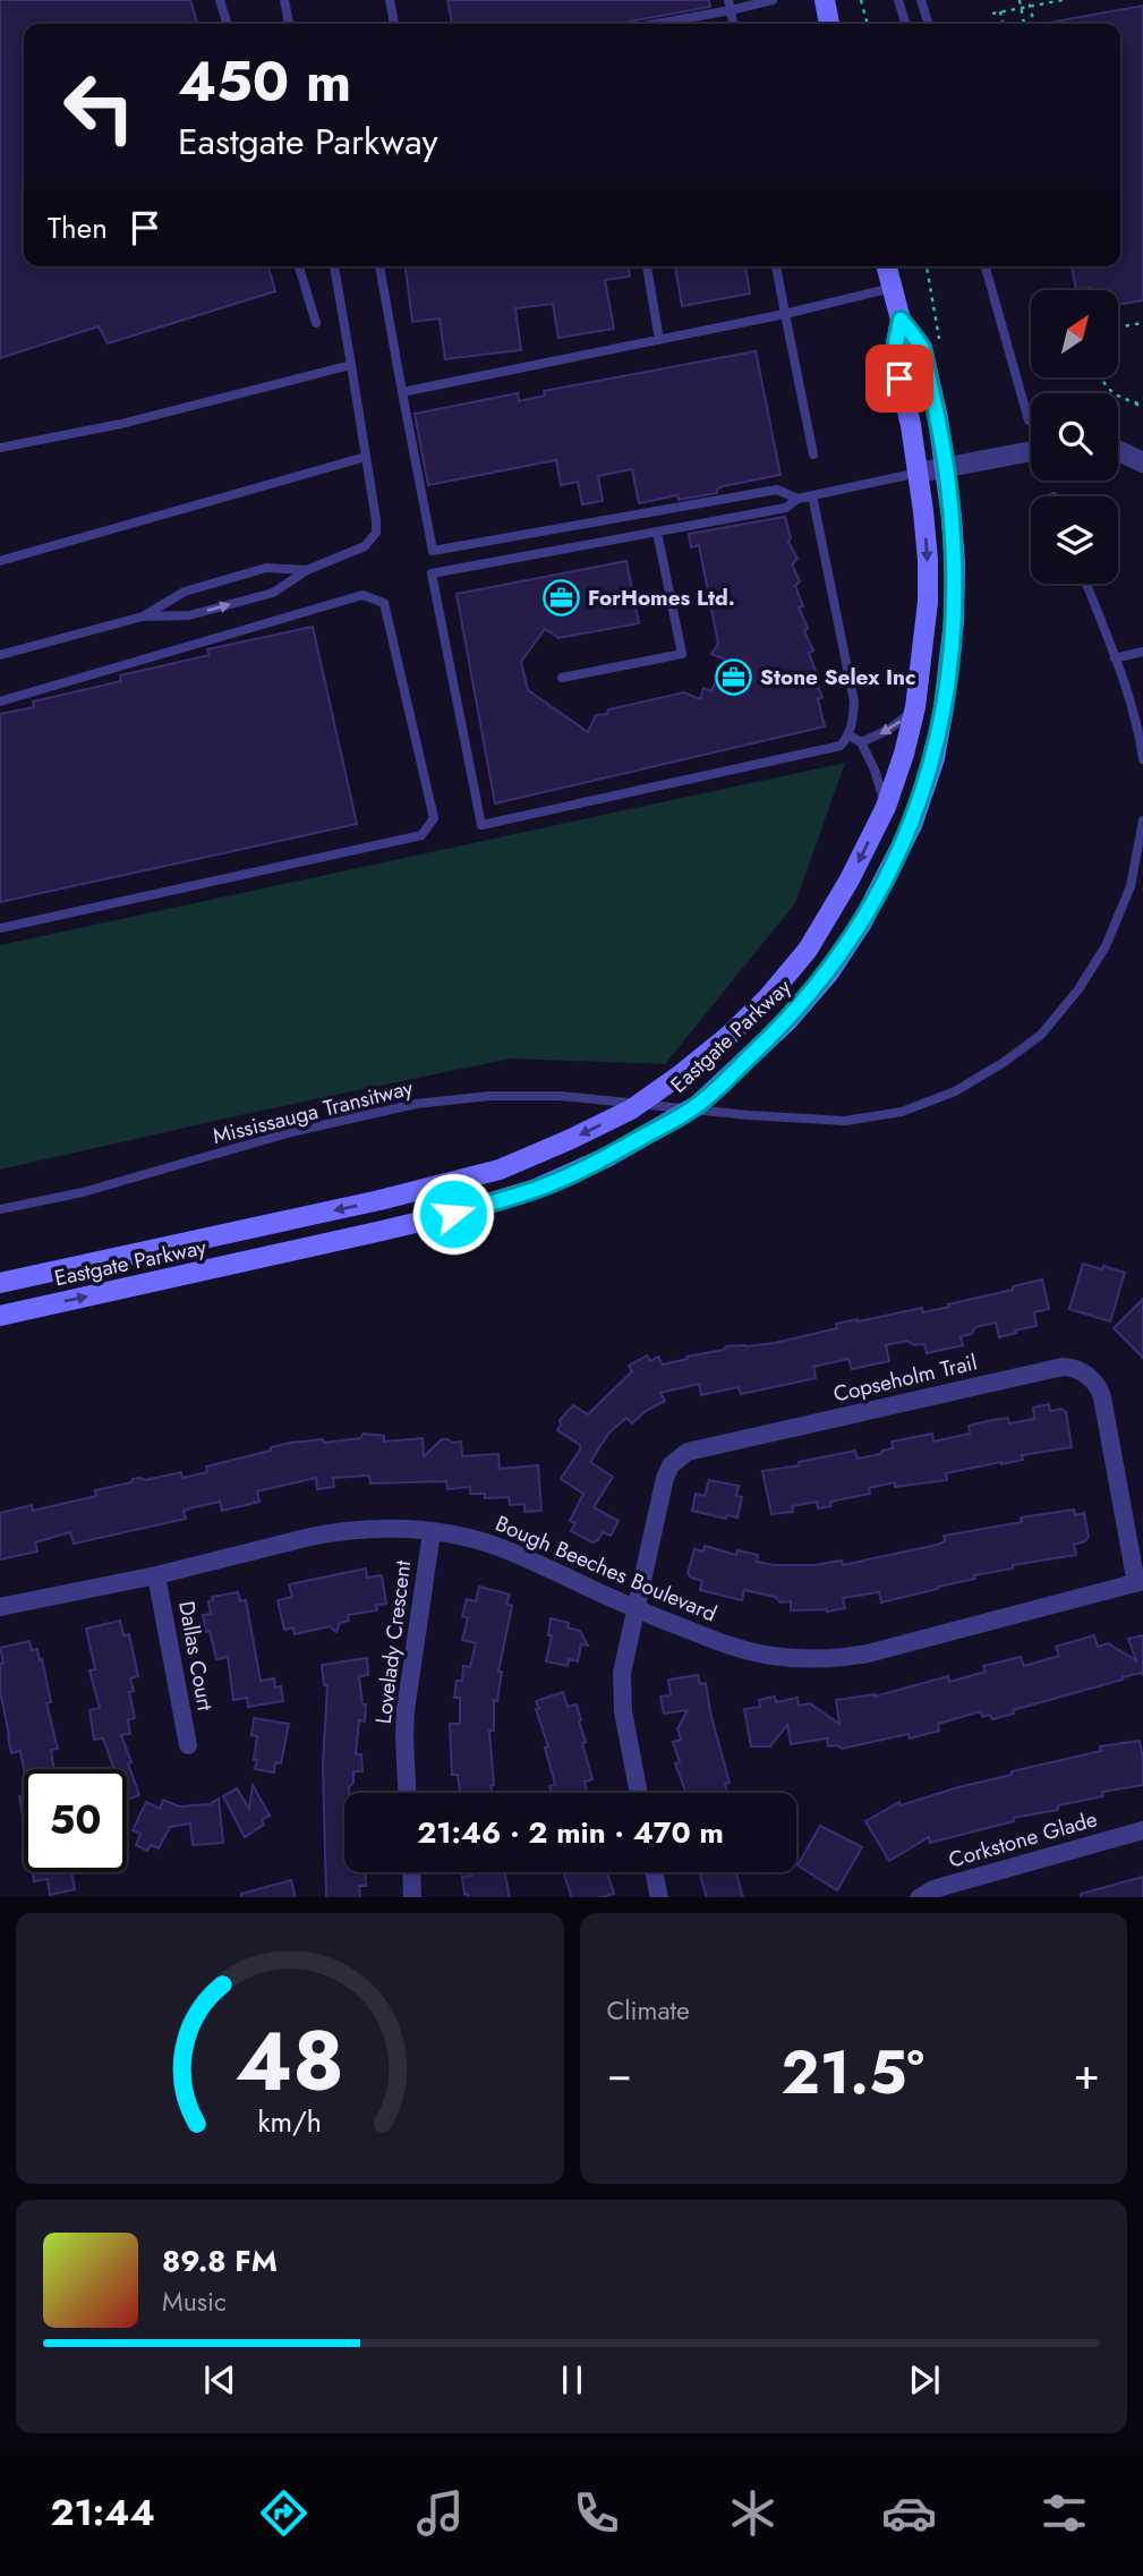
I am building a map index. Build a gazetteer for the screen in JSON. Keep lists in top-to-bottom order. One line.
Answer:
{"streets":{"main road":["Eastgate Parkway"],"street":["Copseholm Trail","Bough Beeches Boulevard","Lovelady Crescent","Dallas Court","Corkstone Glade"],"lane":["Mississauga Transitway"]},"crossings":[["Copseholm Trail","Bough Beeches Boulevard"],["Bough Beeches Boulevard","Lovelady Crescent"],["Bough Beeches Boulevard","Dallas Court"]],"places":{"office":["ForHomes Ltd.","Stone Selex Inc"]},"north":"top right","page":{"turn":["450 m","Eastgate Parkway"],"then":"Then","limit":"50","trip":"21:46 · 2 min · 470 m","tile":"Climate","heat":["−","21.5°","+"],"song":["89.8 FM","Music"],"tabs":"21:44","gauge":["48","km/h"]}}
